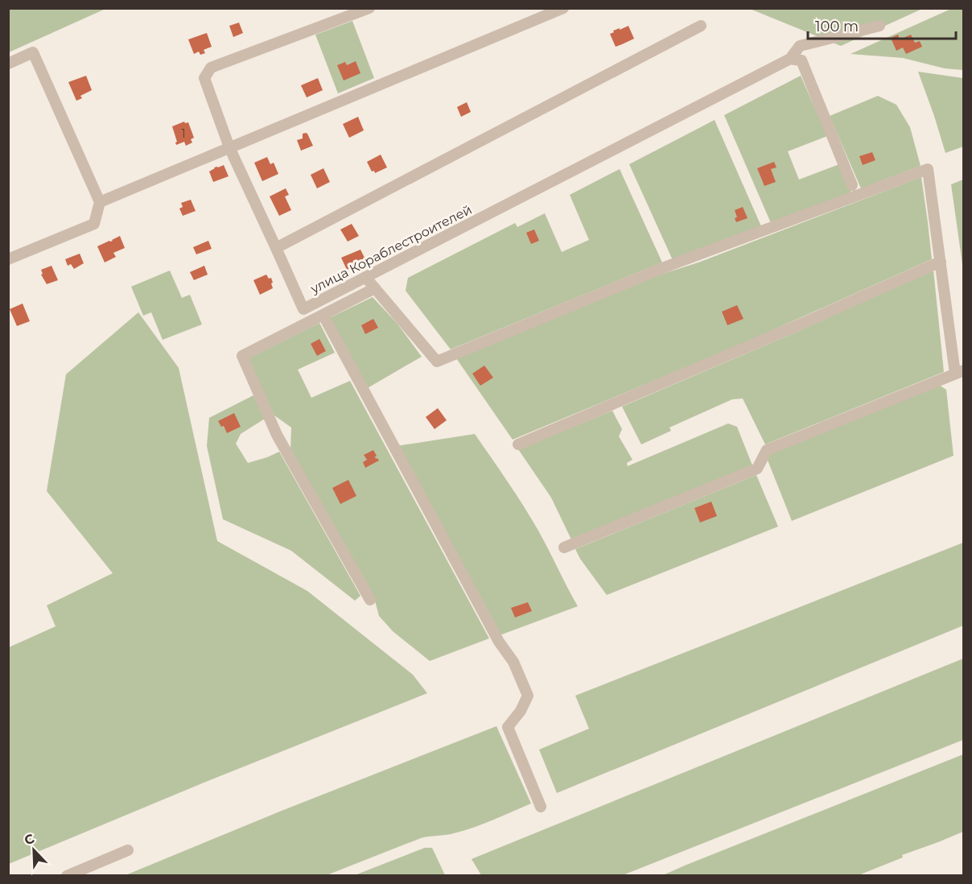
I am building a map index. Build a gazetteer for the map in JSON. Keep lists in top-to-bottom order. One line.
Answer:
{"streets":{"street":["улица Кораблестроителей"]},"house_numbers":["1"],"scale_bar":"100 m","north":"top left"}
